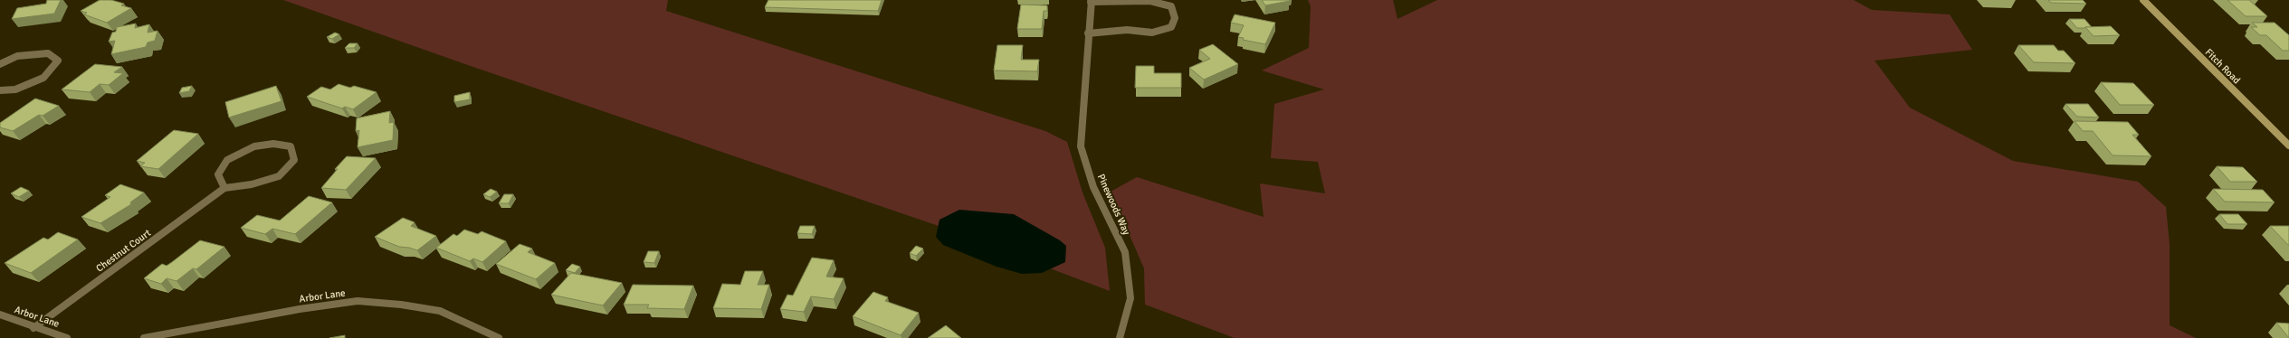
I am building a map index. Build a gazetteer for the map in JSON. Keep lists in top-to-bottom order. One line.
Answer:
{"streets":{"street":["Fitch Road","Pinewoods Way","Chestnut Court","Arbor Lane"]},"crossings":[["Chestnut Court","Arbor Lane"]]}
